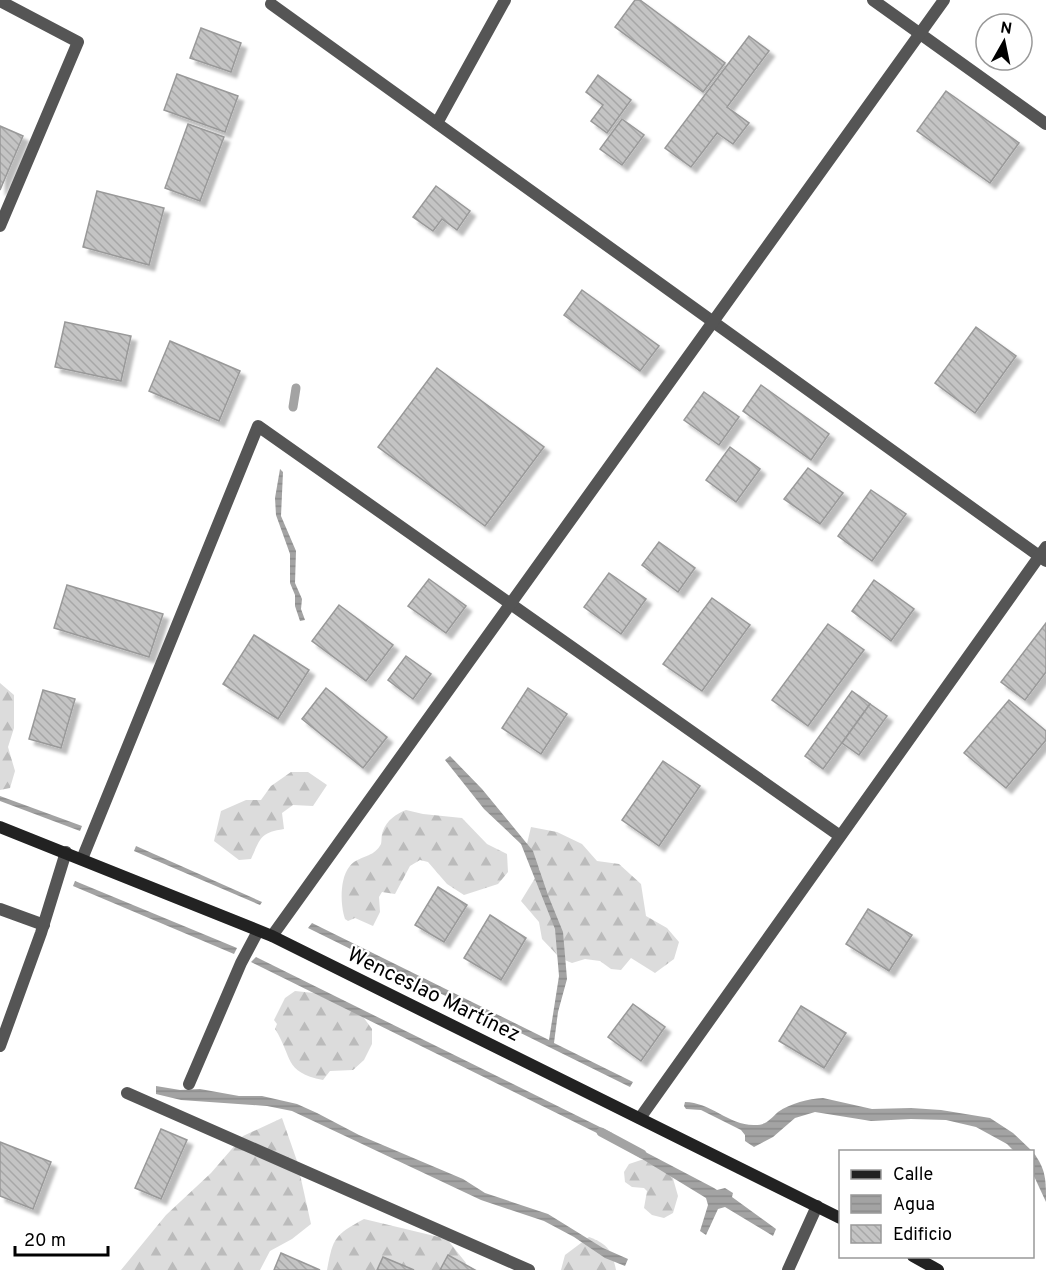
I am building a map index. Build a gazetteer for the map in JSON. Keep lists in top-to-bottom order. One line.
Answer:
{"streets":{"main road":["Wenceslao Martínez"]},"legend":["Calle","Agua","Edificio"],"scale_bar":"20 m","north":"top"}
